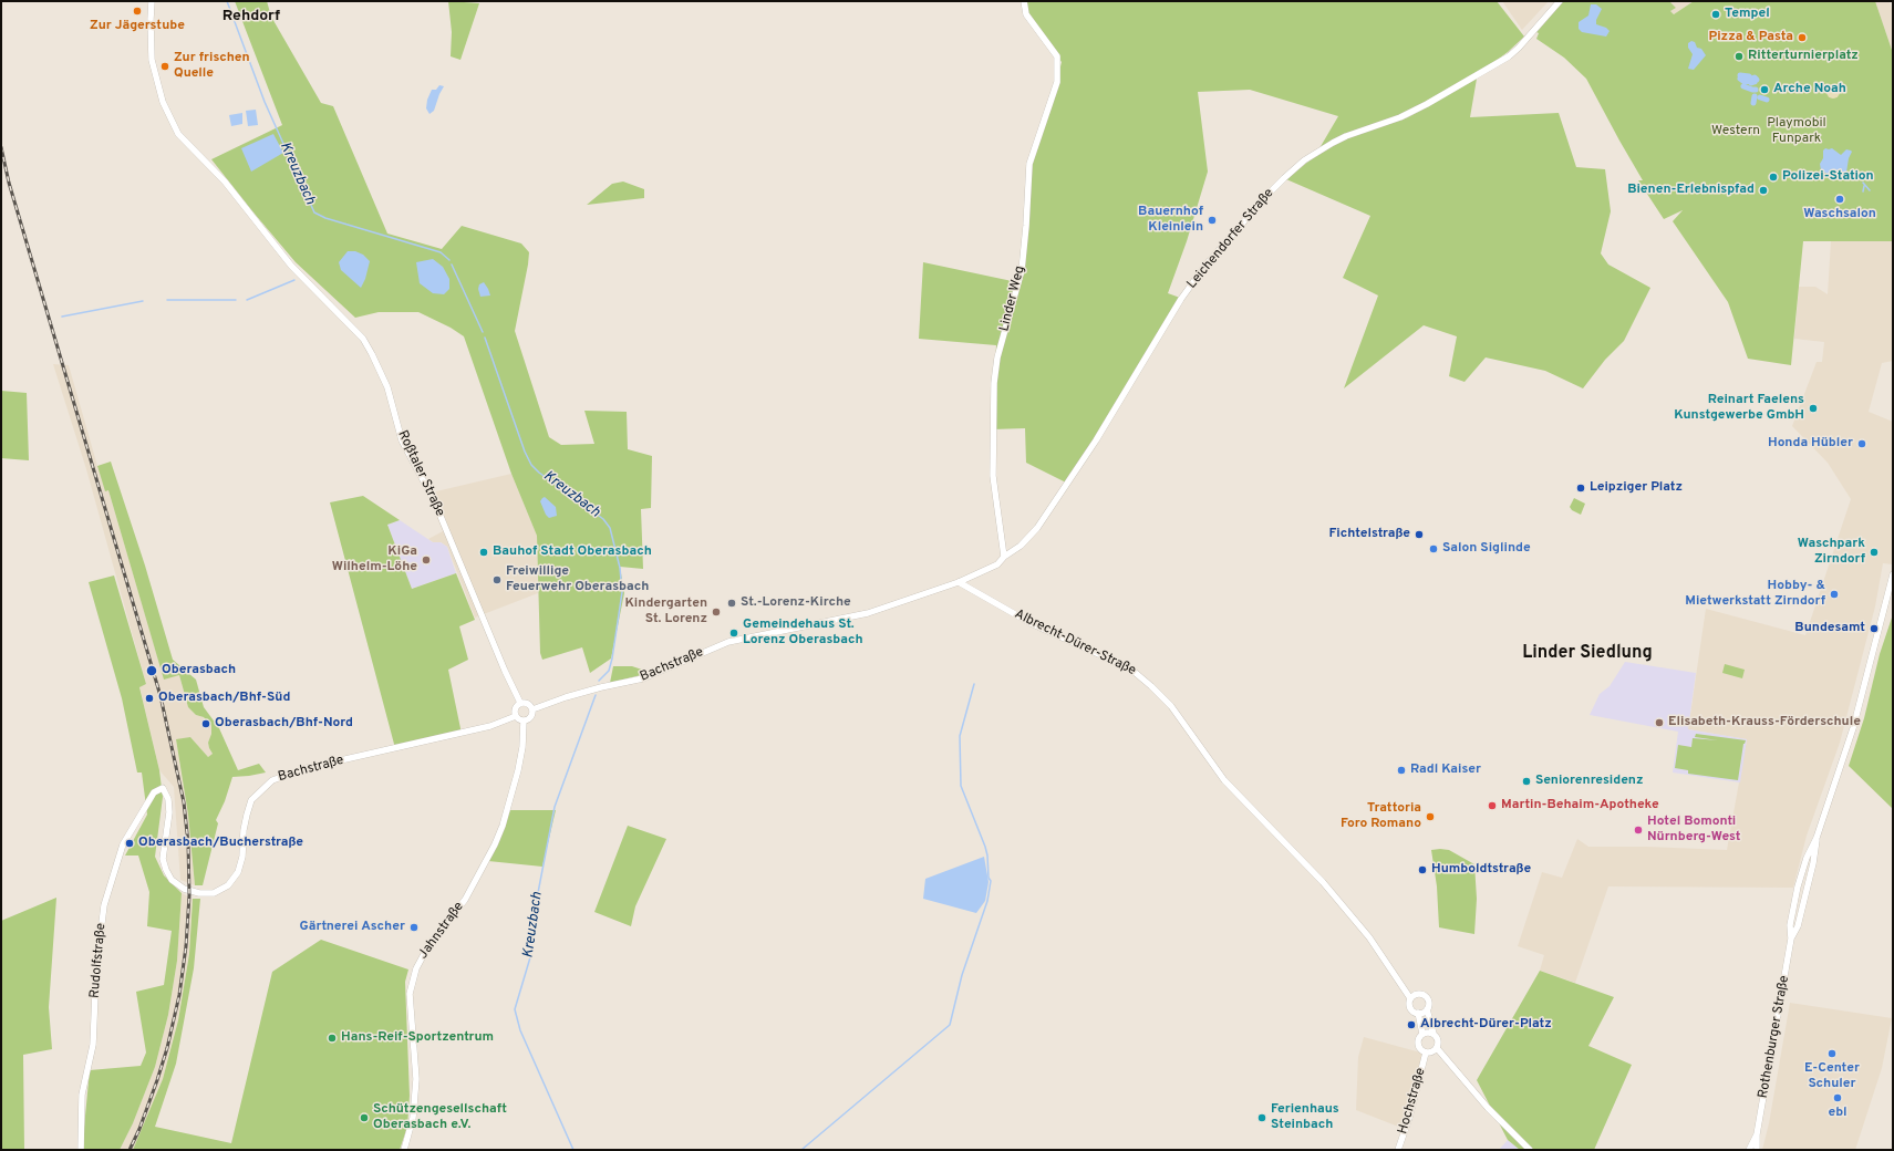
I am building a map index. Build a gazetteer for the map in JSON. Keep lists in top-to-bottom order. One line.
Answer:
{"streets":{"street":["Leichendorfer Straße","Linder Weg","Roßtaler Straße","Albrecht-Dürer-Straße","Bachstraße","Jahnstraße","Rudolfstraße","Rothenburger Straße","Hochstraße"]},"crossings":[["Leichendorfer Straße","Linder Weg"],["Roßtaler Straße","Bachstraße"],["Roßtaler Straße","Jahnstraße"],["Albrecht-Dürer-Straße","Bachstraße"],["Bachstraße","Jahnstraße"],["Bachstraße","Rudolfstraße"]],"districts":["Rehdorf","Linder Siedlung"],"water":["Kreuzbach"],"parks":["Playmobil Funpark","Western"],"places":["Zur Jägerstube","Tempel","Pizza & Pasta","Ritterturnierplatz","Zur frischen Quelle","Arche Noah","Polizei-Station","Bienen-Erlebnispfad","Waschsalon","Bauernhof Kleinlein","Reinart Faelens Kunstgewerbe GmbH","Honda Hübler","Leipziger Platz","Fichtelstraße","Salon Siglinde","Bauhof Stadt Oberasbach","Waschpark Zirndorf","KiGa Wilhelm-Löhe","Freiwillige Feuerwehr Oberasbach","Hobby- & Mietwerkstatt Zirndorf","St.-Lorenz-Kirche","Kindergarten St. Lorenz","Bundesamt","Gemeindehaus St. Lorenz Oberasbach","Oberasbach","Oberasbach/Bhf-Süd","Elisabeth-Krauss-Förderschule","Oberasbach/Bhf-Nord","Radl Kaiser","Seniorenresidenz","Martin-Behaim-Apotheke","Trattoria Foro Romano","Hotel Bomonti Nürnberg-West","Oberasbach/Bucherstraße","Humboldtstraße","Gärtnerei Ascher","Albrecht-Dürer-Platz","Hans-Reif-Sportzentrum","E-Center Schuler","ebl","Schützengesellschaft Oberasbach e.V.","Ferienhaus Steinbach"]}
